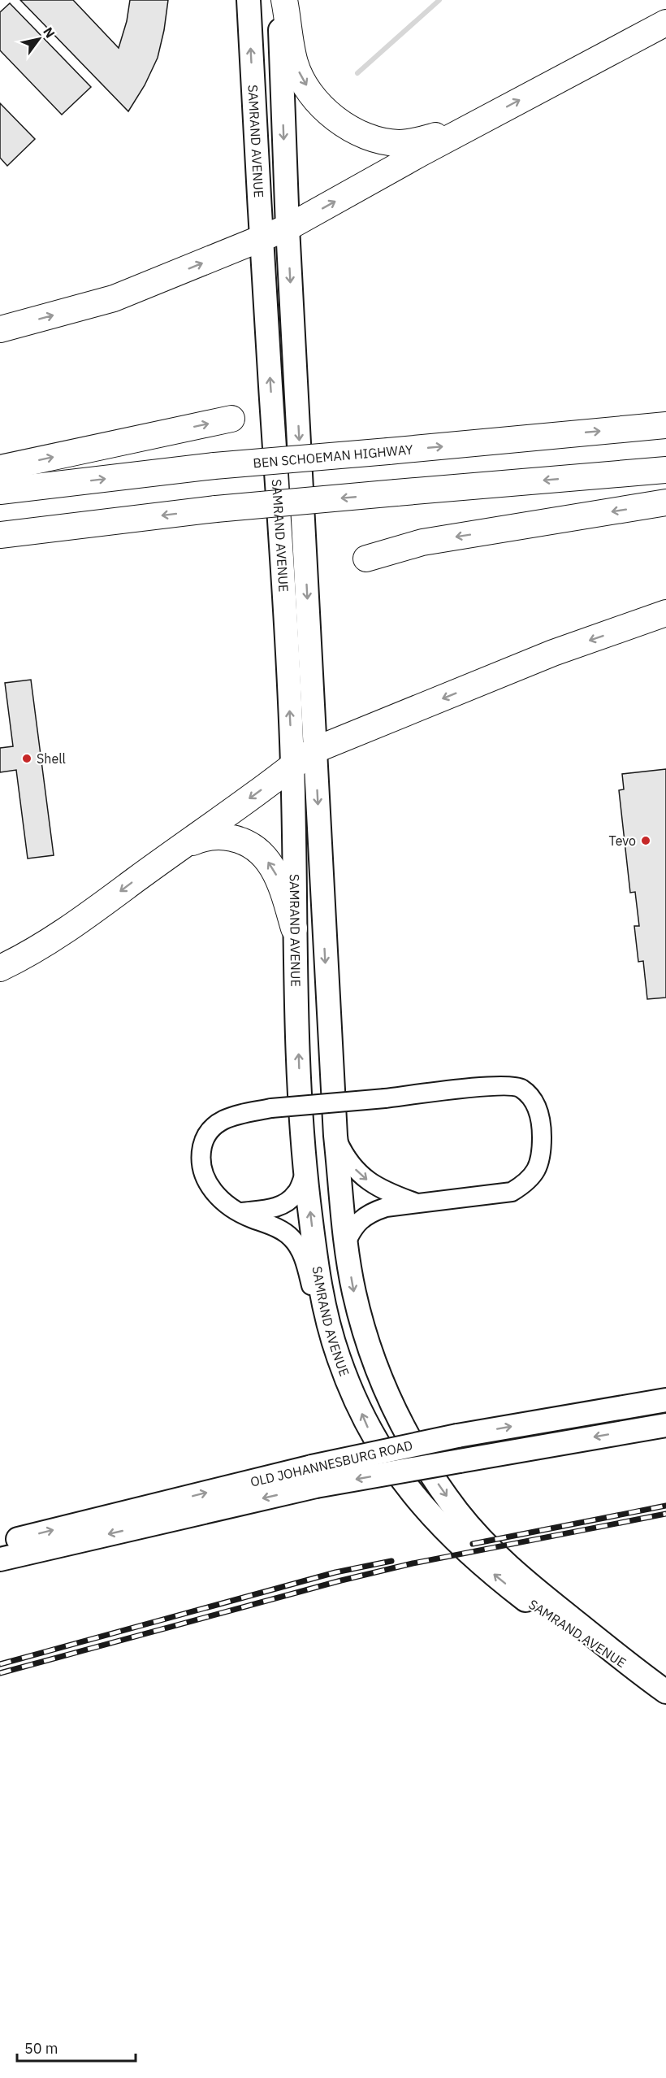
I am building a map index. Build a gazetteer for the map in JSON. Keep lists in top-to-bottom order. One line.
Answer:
{"streets":{"highway":["BEN SCHOEMAN HIGHWAY"],"main road":["SAMRAND AVENUE","OLD JOHANNESBURG ROAD"]},"places":["Shell","Tevo"],"scale_bar":"50 m","north":"top right"}
